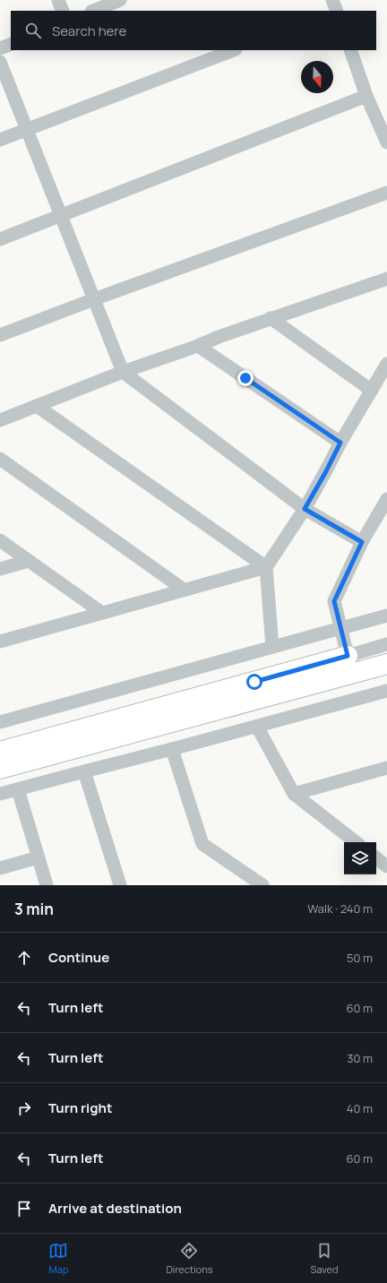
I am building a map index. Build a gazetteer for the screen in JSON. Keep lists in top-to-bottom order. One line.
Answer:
{"north":"bottom","page":{"search":"Search here","heading":["3 min","Walk · 240 m"],"list":[["Continue","50 m"],["Turn left","60 m"],["Turn left","30 m"],["Turn right","40 m"],["Turn left","60 m"],"Arrive at destination"],"nav":["Map","Directions","Saved"]}}
